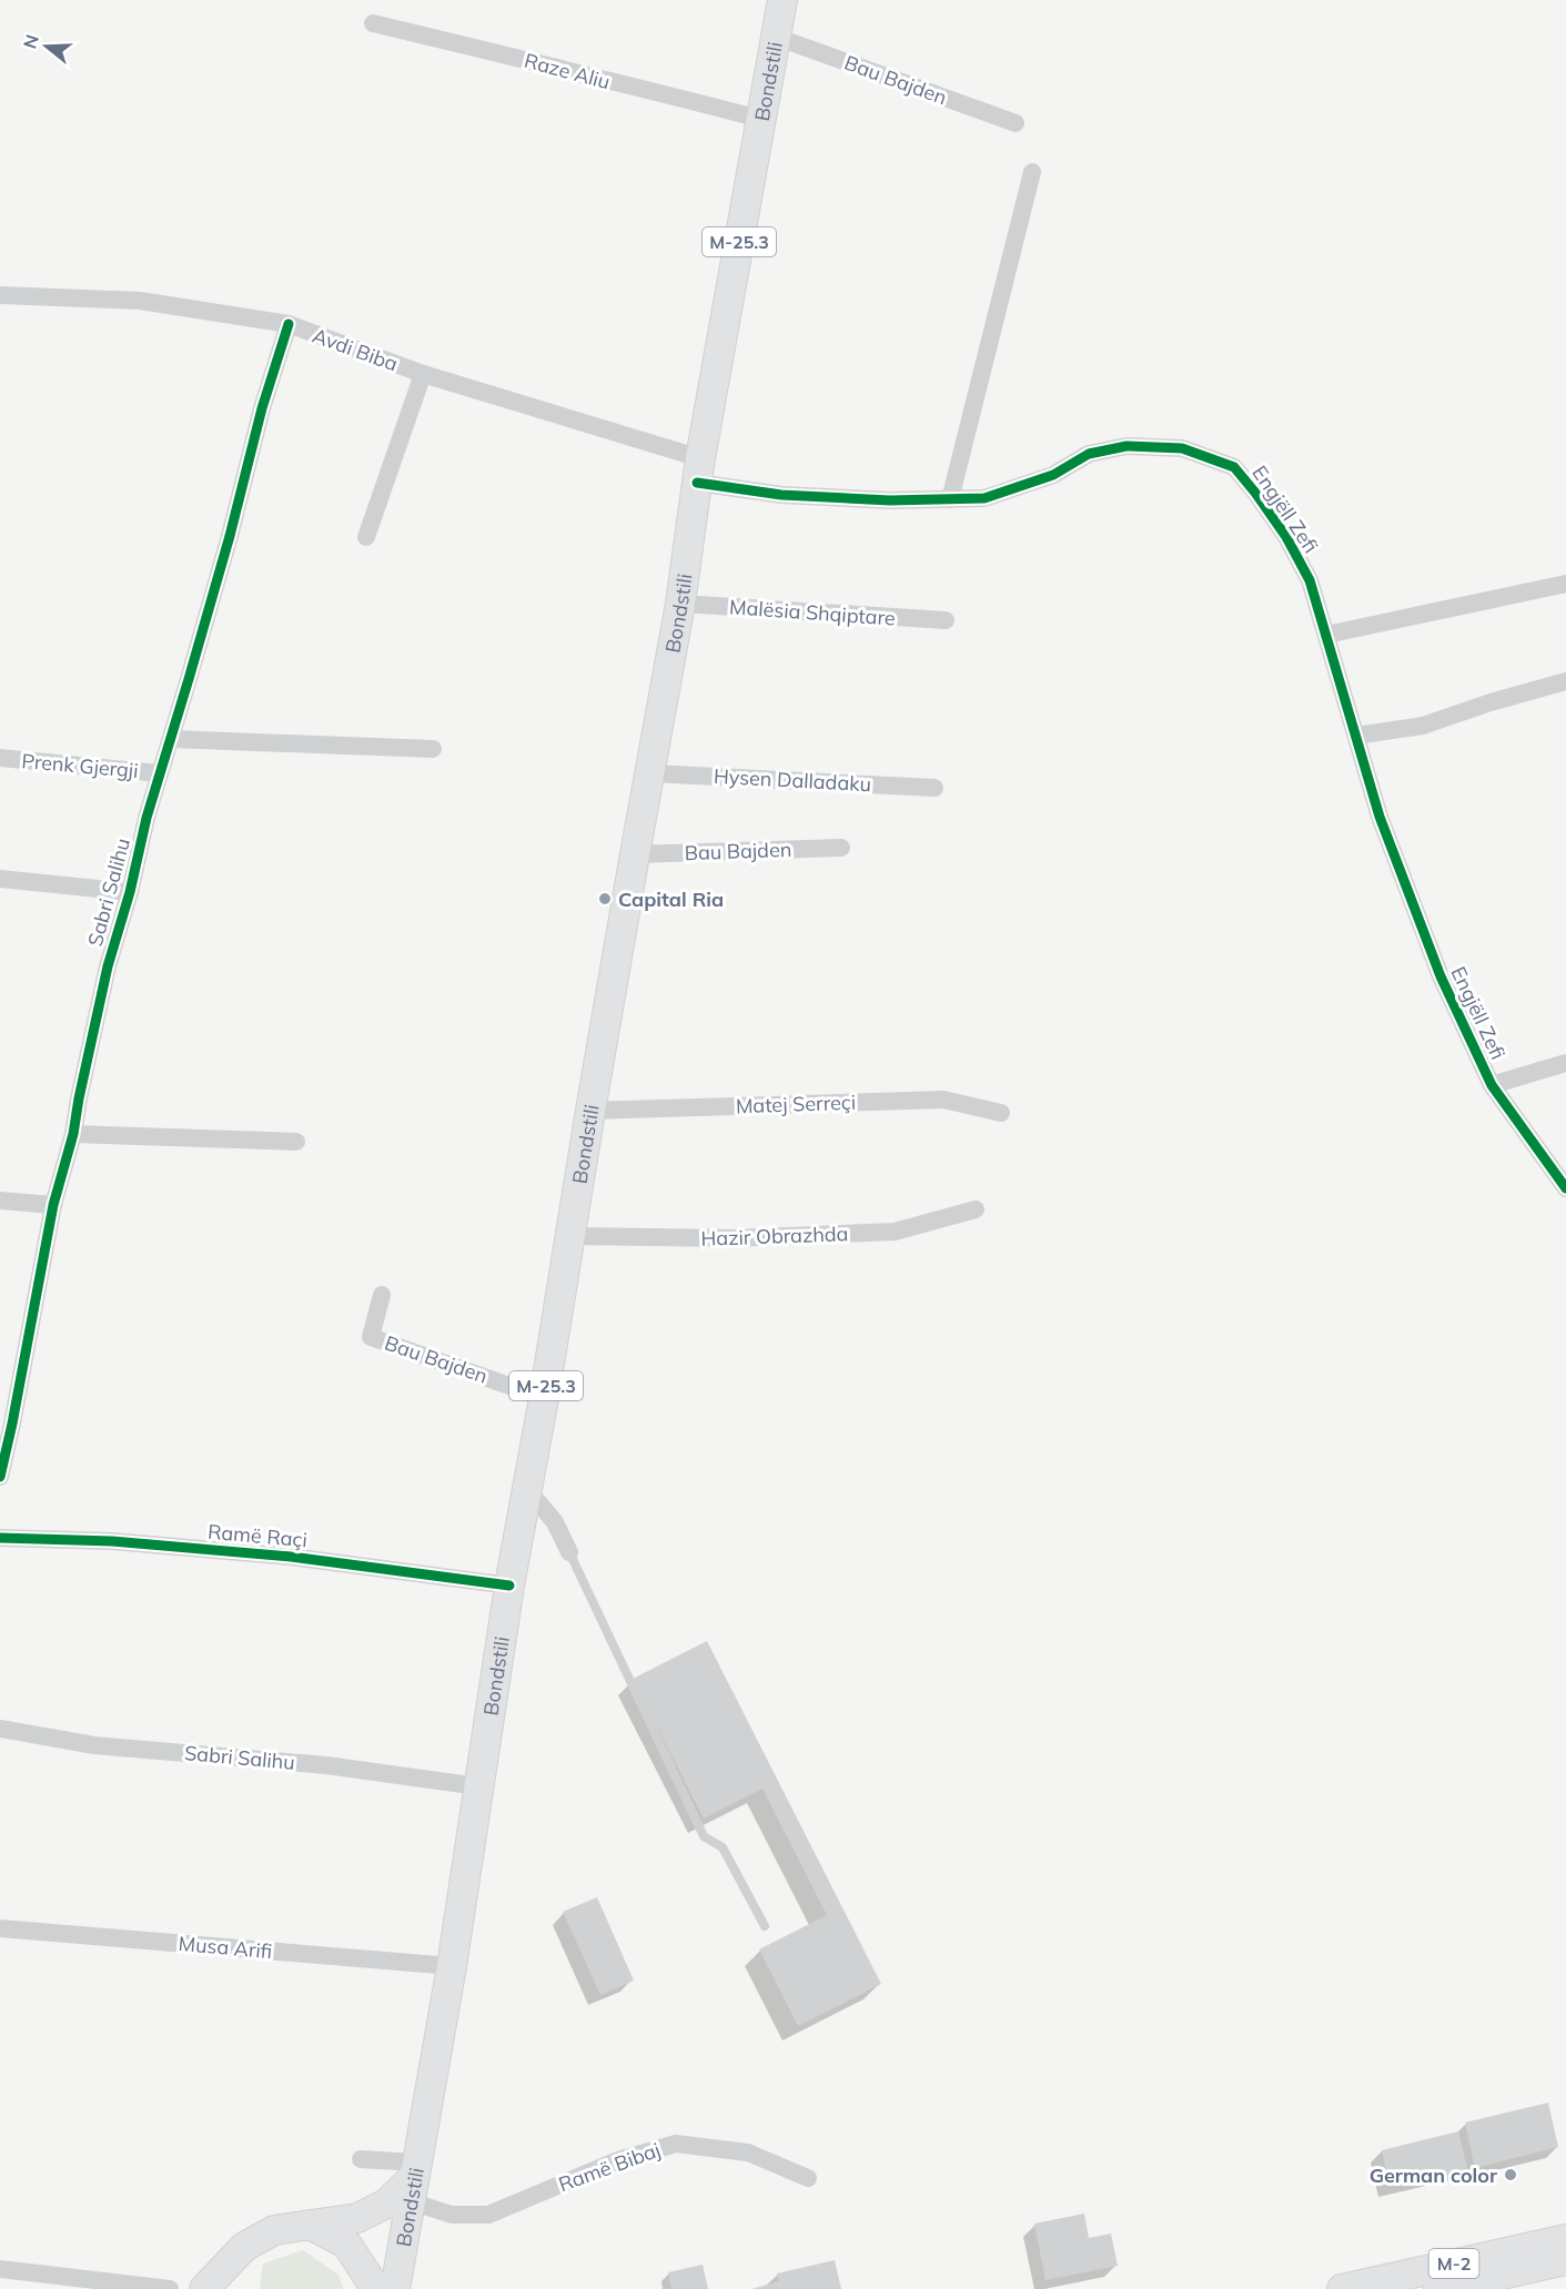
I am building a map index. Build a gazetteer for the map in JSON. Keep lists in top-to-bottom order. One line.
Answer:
{"streets":{"main road":["Bondstili","M-25.3","M-2"],"street":["Raze Aliu","Bau Bajden","Avdi Biba","Engjëll Zefi","Malësia Shqiptare","Prenk Gjergji","Hysen Dalladaku","Sabri Salihu","Matej Serreçi","Hazir Obrazhda","Ramë Raçi","Musa Arifi","Ramë Bibaj"]},"crossings":[["Raze Aliu","Bondstili"],["Bau Bajden","Bondstili"],["Bondstili","Avdi Biba"],["Bondstili","Engjëll Zefi"],["Bondstili","Malësia Shqiptare"],["Bondstili","Hysen Dalladaku"],["Bondstili","Sabri Salihu"],["Bondstili","Matej Serreçi"],["Bondstili","Hazir Obrazhda"],["Bondstili","Ramë Raçi"],["Bondstili","Musa Arifi"],["Bondstili","Ramë Bibaj"],["Avdi Biba","Engjëll Zefi"],["Avdi Biba","Sabri Salihu"],["Prenk Gjergji","Sabri Salihu"]],"places":["Capital Ria","German color"],"north":"left"}
